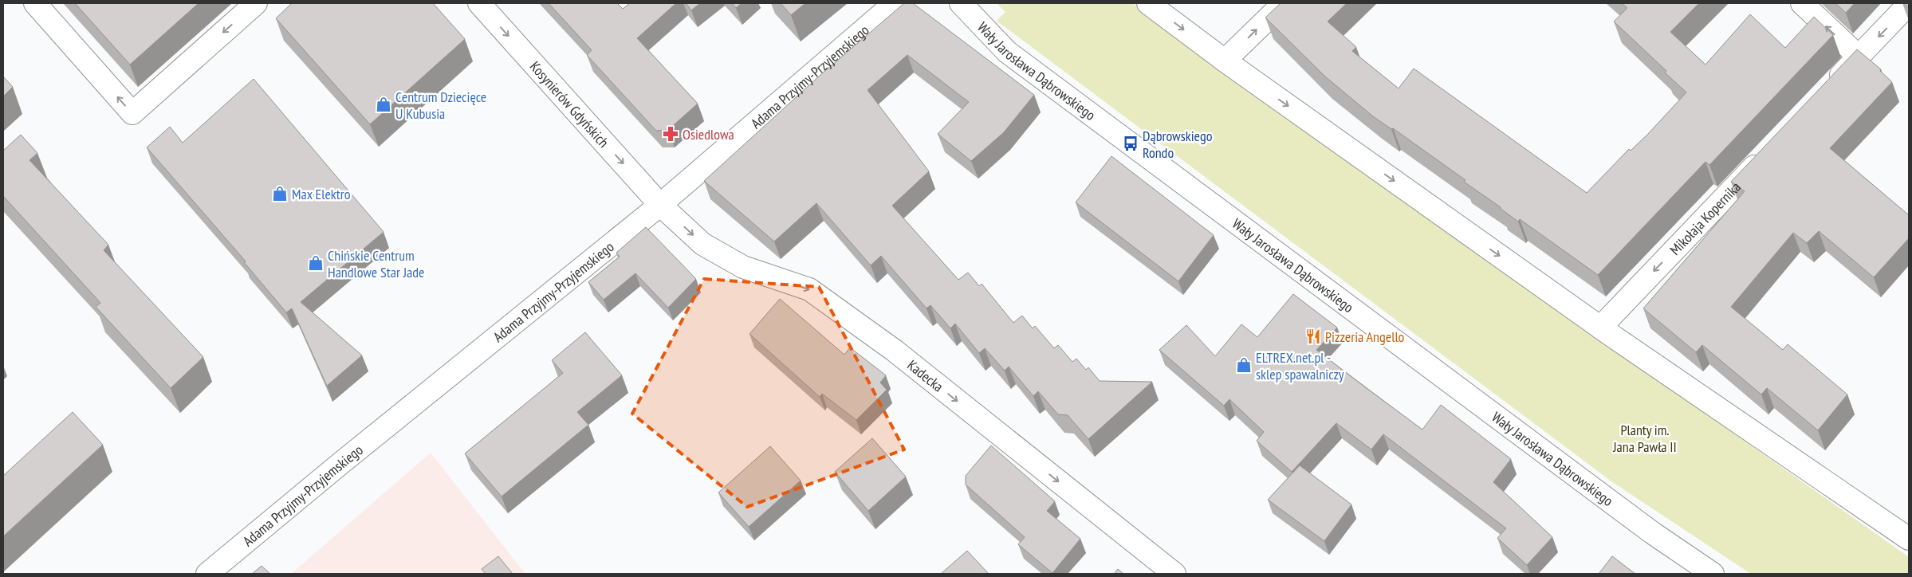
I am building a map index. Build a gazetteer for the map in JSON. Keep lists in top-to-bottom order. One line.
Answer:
{"streets":{"street":["Wały Jarosława Dąbrowskiego","Adama Przyjmy-Przyjemskiego","Kosynierów Gdyńskich","Mikołaja Kopernika","Kadecka"]},"crossings":[["Adama Przyjmy-Przyjemskiego","Kosynierów Gdyńskich"],["Adama Przyjmy-Przyjemskiego","Kadecka"],["Kosynierów Gdyńskich","Kadecka"]],"one_way":["Kosynierów Gdyńskich","Mikołaja Kopernika","Kadecka"],"parks":["Planty im. Jana Pawła II"],"places":{"shop":["Centrum Dziecięce U Kubusia","Max Elektro","Chińskie Centrum Handlowe Star Jade","ELTREX.net.pl - sklep spawalniczy"],"pharmacy":["Osiedlowa"],"bus stop":["Dąbrowskiego Rondo"],"restaurant":["Pizzeria Angello"]}}
